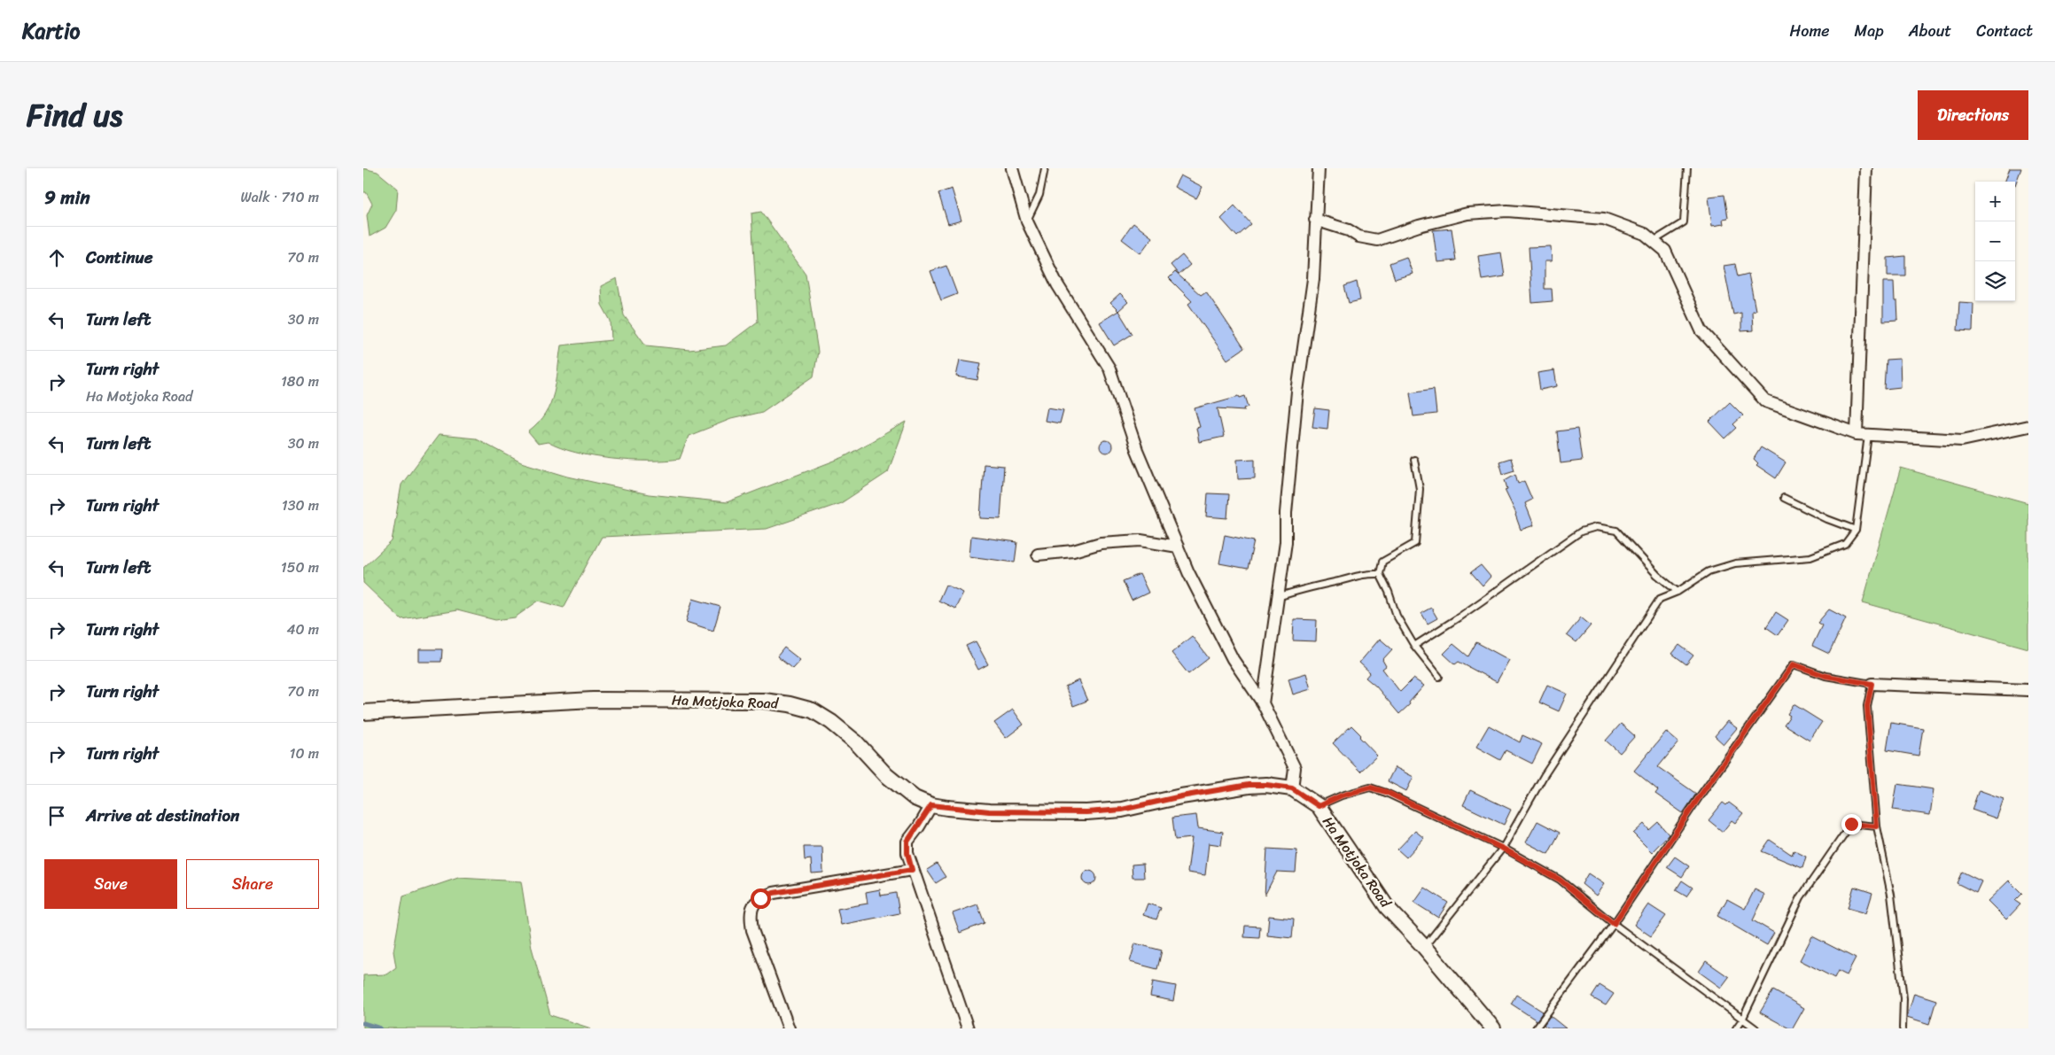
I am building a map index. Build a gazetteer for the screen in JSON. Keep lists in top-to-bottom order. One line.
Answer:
{"streets":{"street":["Ha Motjoka Road"]},"page":{"header":"Kartio","nav":["Home","Map","About","Contact"],"title":"Find us","buttons":["Directions",["Save","Share"]],"heading":["9 min","Walk · 710 m"],"map_buttons":["+","−"],"list":[["Continue","70 m"],["Turn left","30 m"],["Turn right","Ha Motjoka Road","180 m"],["Turn left","30 m"],["Turn right","130 m"],["Turn left","150 m"],["Turn right","40 m"],["Turn right","70 m"],["Turn right","10 m"],"Arrive at destination"]}}
